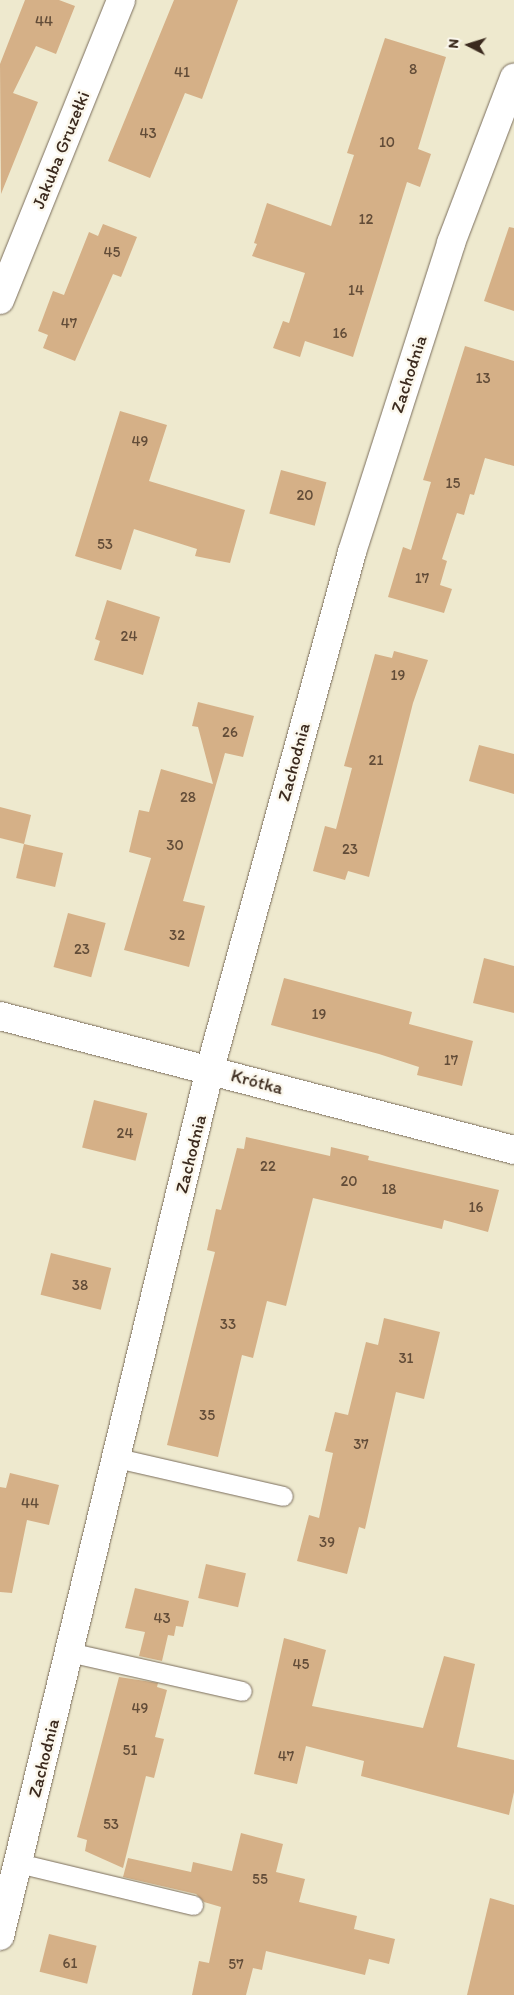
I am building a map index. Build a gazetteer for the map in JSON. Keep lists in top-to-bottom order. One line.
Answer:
{"streets":{"street":["Jakuba Gruzełki","Zachodnia","Krótka"]},"crossings":[["Zachodnia","Krótka"]],"house_numbers":["44","8","41","43","10","12","45","14","47","16","13","49","15","20","53","17","24","19","26","21","28","30","23","32","23","19","17","24","22","20","18","16","38","33","31","35","37","44","39","43","45","49","51","47","53","55","61","57"],"north":"left"}
